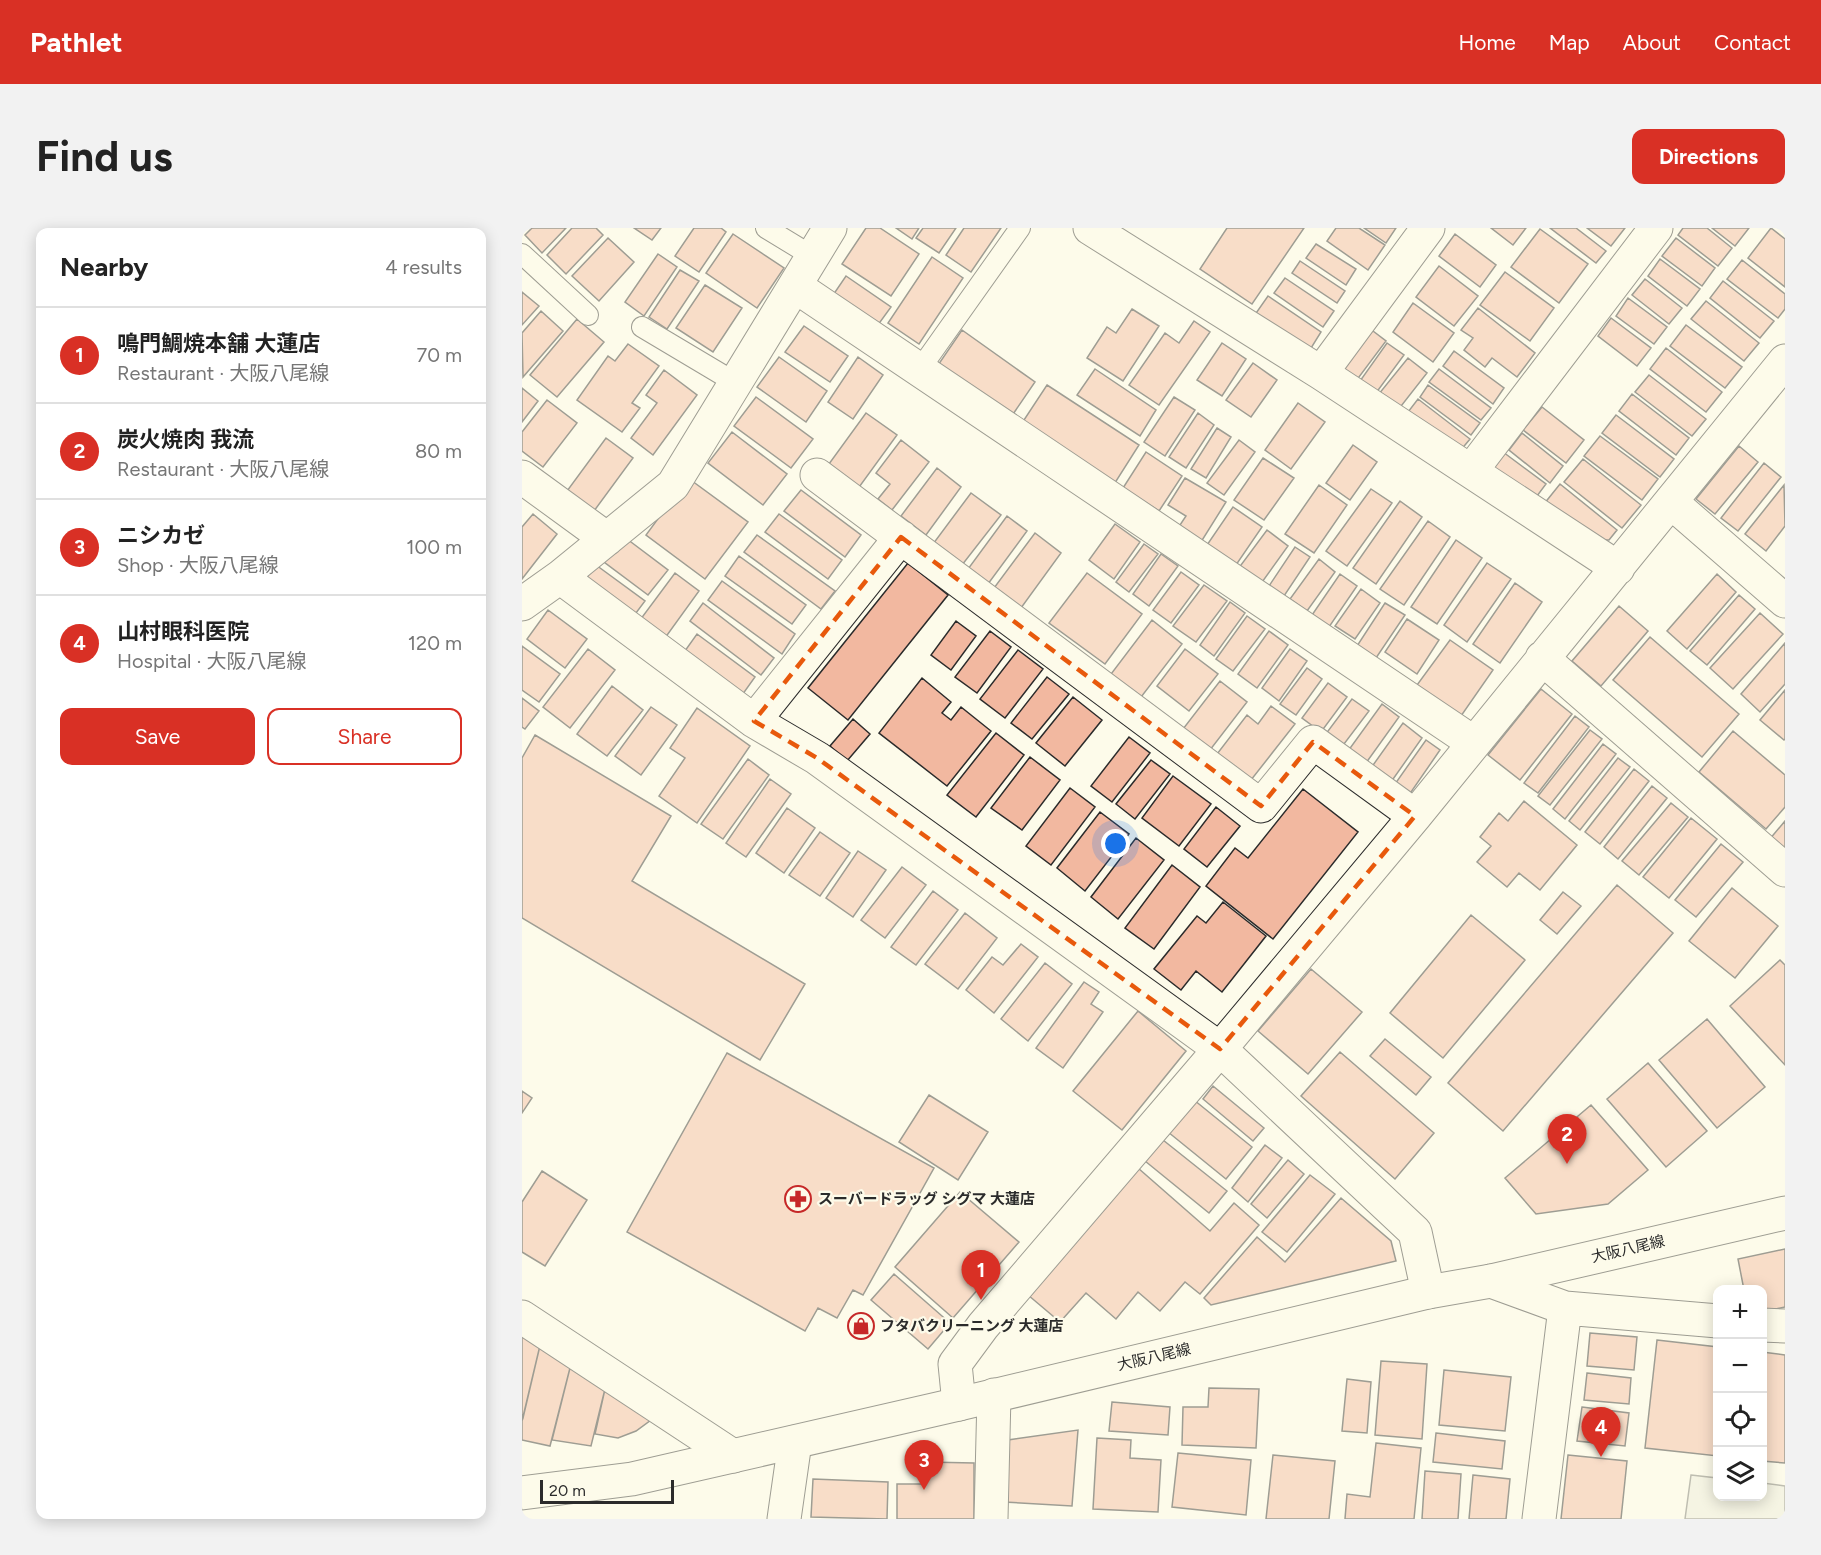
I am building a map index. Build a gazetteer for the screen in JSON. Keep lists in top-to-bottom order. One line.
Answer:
{"streets":{"street":["大阪八尾線"]},"places":{"pharmacy":["スーバードラッグ シグマ 大蓮店"],"shop":["フタバクリーニング 大蓮店"]},"scale_bar":"20 m","page":{"header":"Pathlet","nav":["Home","Map","About","Contact"],"buttons":["Directions",["Save","Share"]],"title":"Find us","heading":["Nearby","4 results"],"list":[{"mark":"1","name":"鳴門鯛焼本舗 大蓮店","note":"Restaurant · 大阪八尾線","value":"70 m"},{"mark":"2","name":"炭火焼肉 我流","note":"Restaurant · 大阪八尾線","value":"80 m"},{"mark":"3","name":"ニシカゼ","note":"Shop · 大阪八尾線","value":"100 m"},{"mark":"4","name":"山村眼科医院","note":"Hospital · 大阪八尾線","value":"120 m"}],"pins":["2","1","4","3"],"map_buttons":["+","−"],"scale":"20 m"}}
